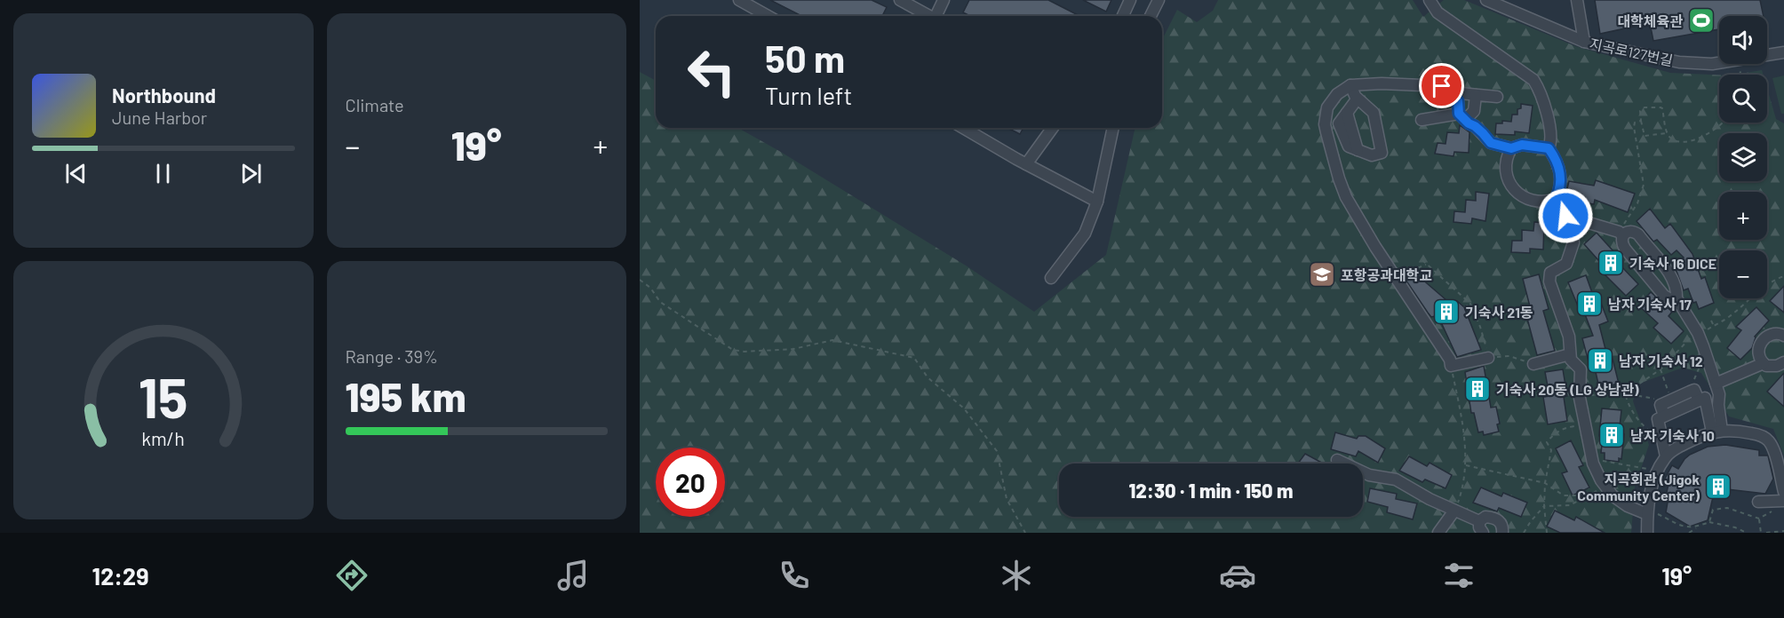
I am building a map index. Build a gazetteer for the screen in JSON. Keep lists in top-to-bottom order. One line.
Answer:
{"streets":{"street":["지곡로127번길"]},"places":{"sports":["대학체육관"],"building":["기숙사 16 DICE","남자 기숙사 17","기숙사 21동","남자 기숙사 12","기숙사 20동 (LG 상남관)","남자 기숙사 10","지곡회관 (Jigok Community Center)"],"school or university":["포항공과대학교"]},"page":{"tile":["Climate",["Range · 39%","195 km"]],"map_buttons":["+","−"],"turn":["50 m","Turn left"],"song":["Northbound","June Harbor"],"heat":["−","19°","+"],"limit":"20","trip":"12:30 · 1 min · 150 m","tabs":["12:29","19°"],"gauge":["15","km/h"]}}
